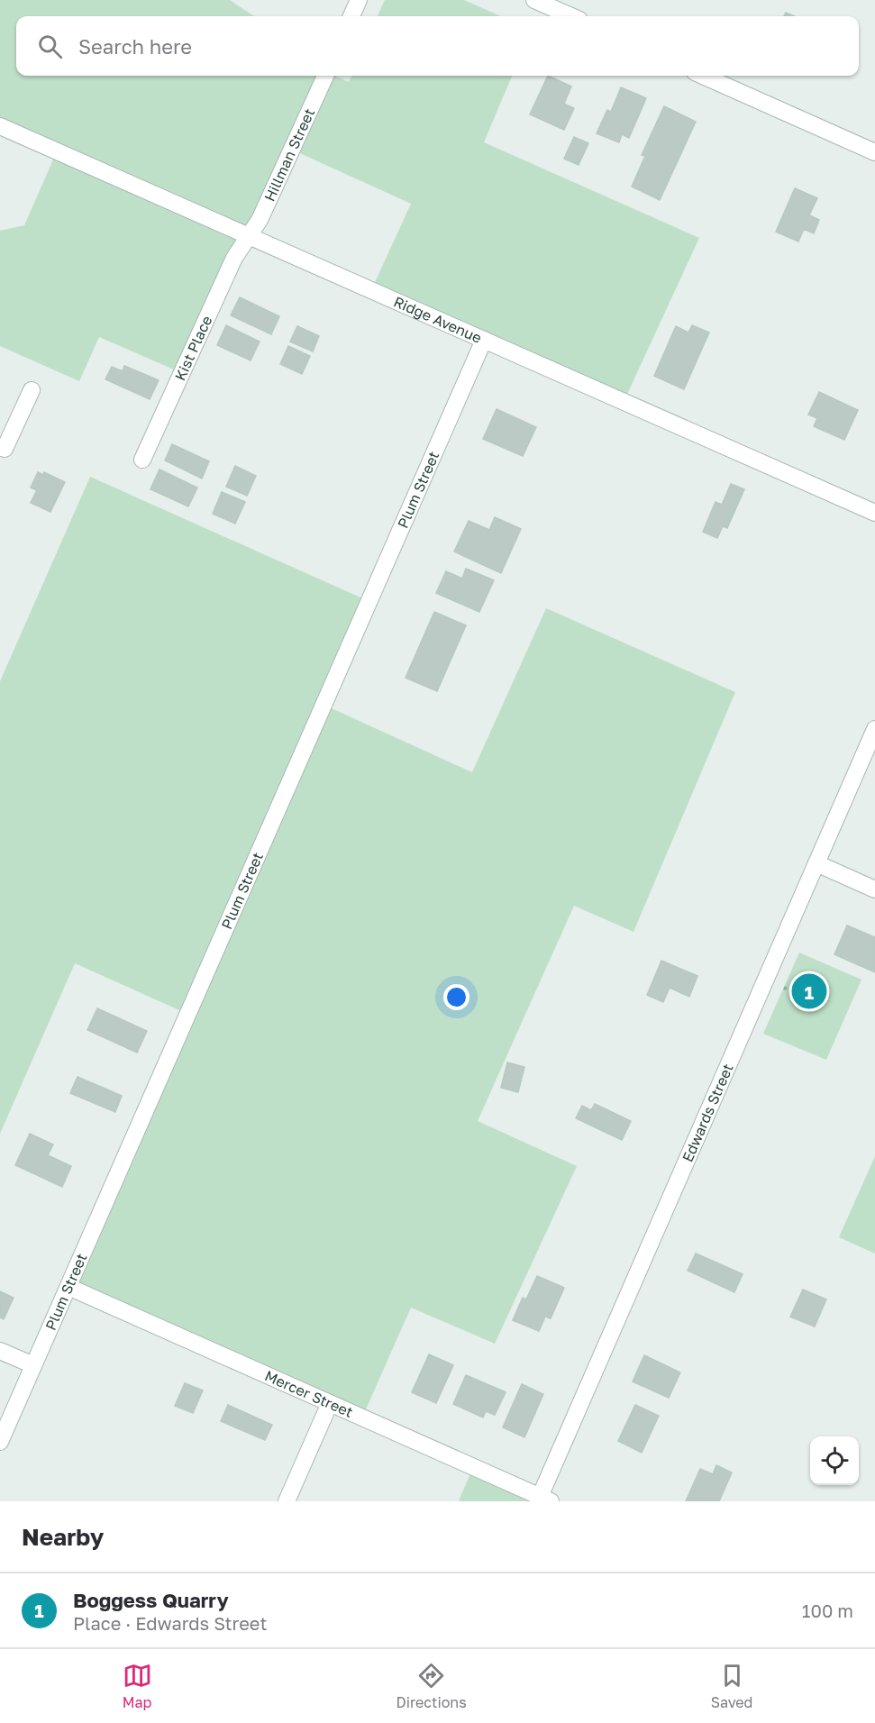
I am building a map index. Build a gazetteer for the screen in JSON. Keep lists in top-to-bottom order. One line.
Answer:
{"streets":{"street":["Hillman Street","Ridge Avenue","Kist Place","Plum Street","Edwards Street","Mercer Street"]},"crossings":[["Hillman Street","Ridge Avenue"],["Hillman Street","Kist Place"],["Ridge Avenue","Kist Place"],["Ridge Avenue","Plum Street"],["Plum Street","Mercer Street"],["Edwards Street","Mercer Street"]],"page":{"search":"Search here","pins":"1","heading":"Nearby","list":[{"mark":"1","name":"Boggess Quarry","note":"Place · Edwards Street","value":"100 m"}],"nav":["Map","Directions","Saved"]}}
